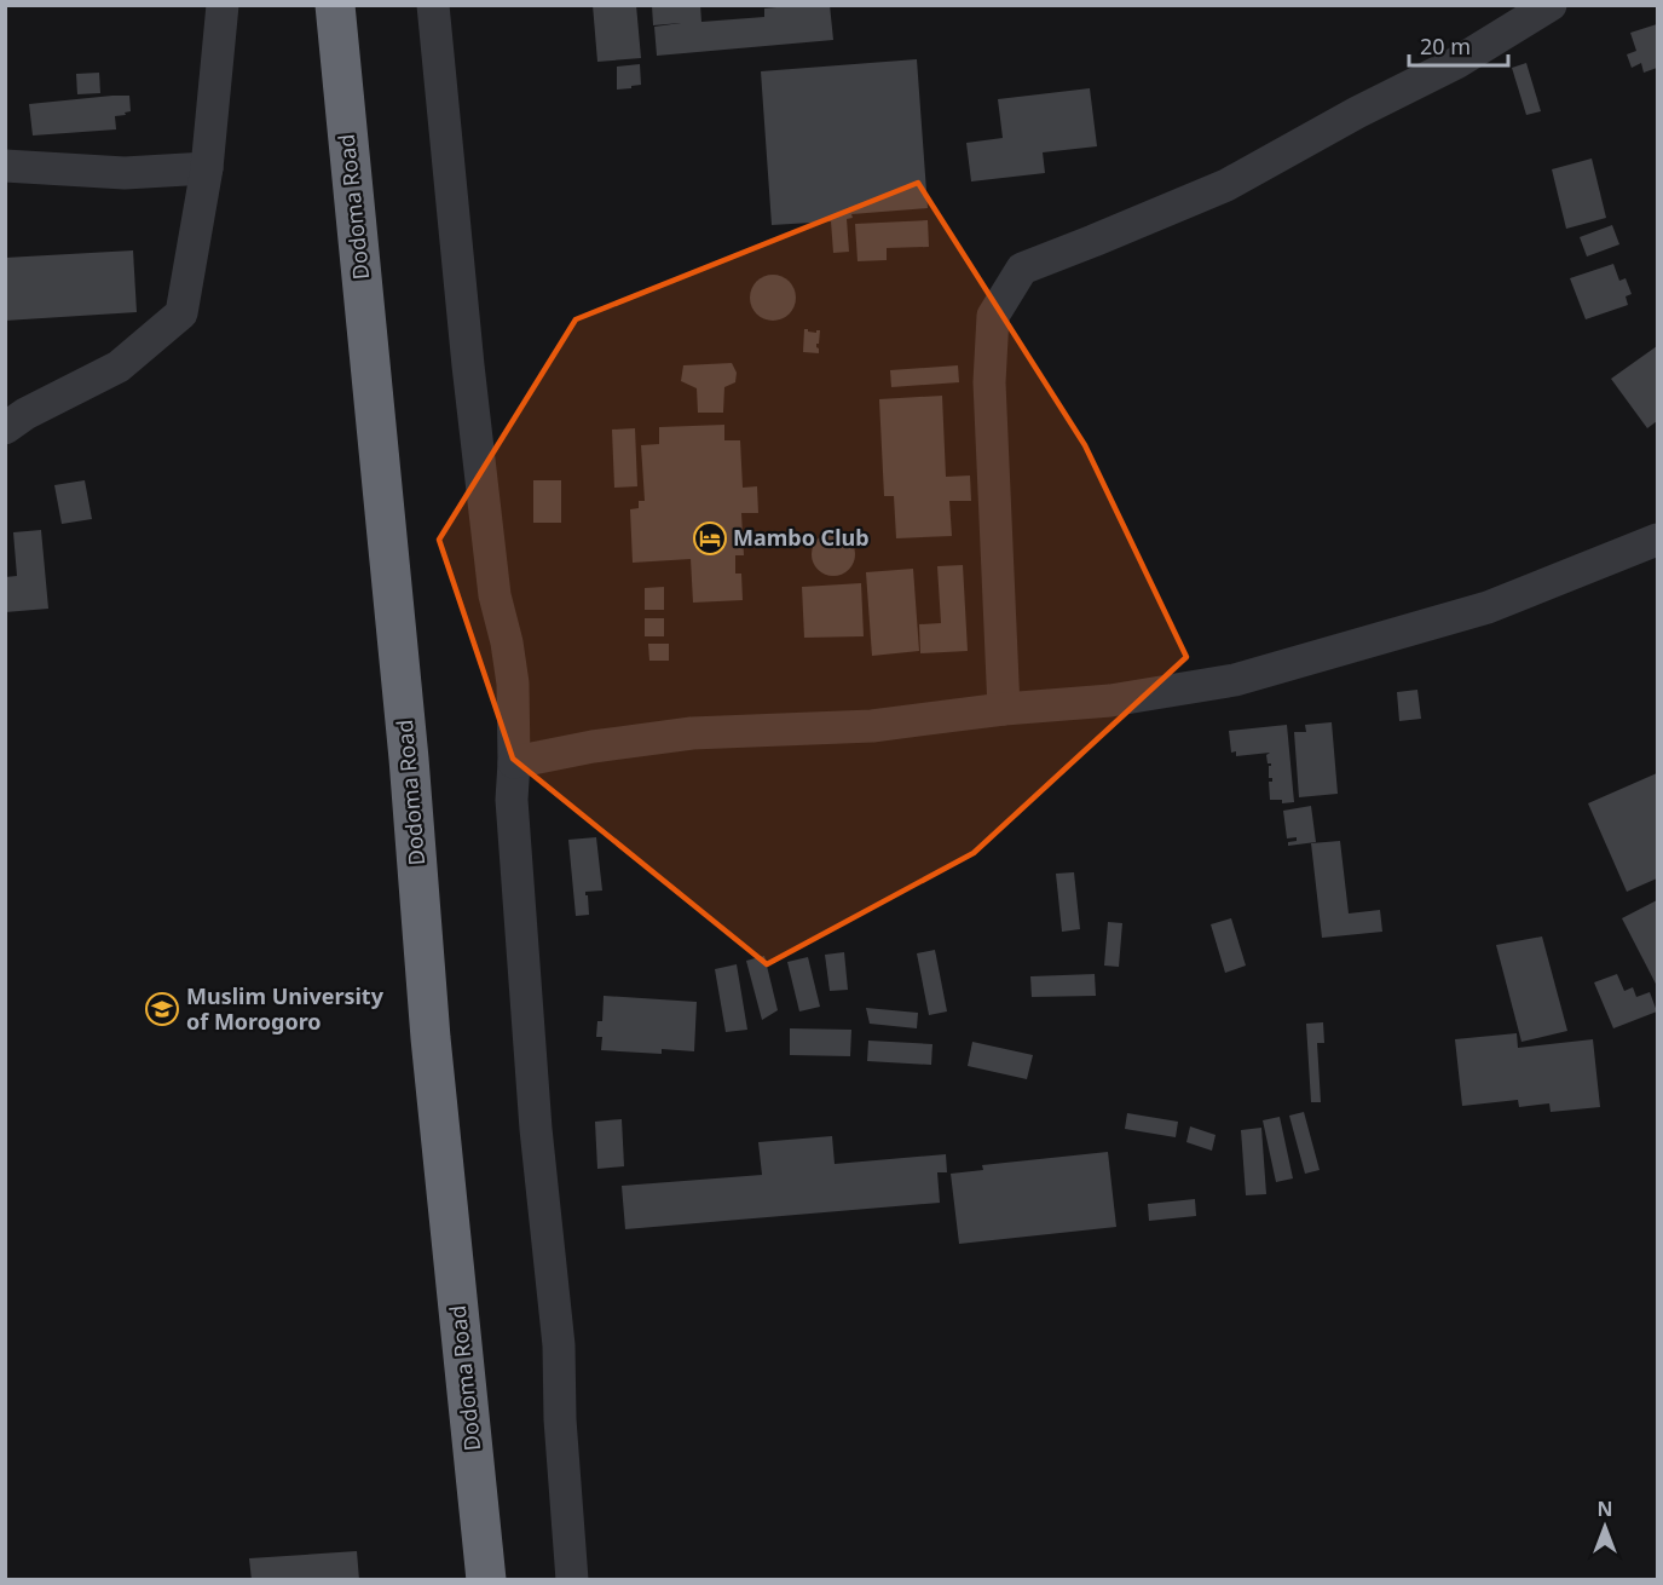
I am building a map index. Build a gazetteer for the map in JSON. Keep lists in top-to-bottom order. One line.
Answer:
{"streets":{"highway":["Dodoma Road"]},"places":{"hotel":["Mambo Club"],"school or university":["Muslim University of Morogoro"]},"scale_bar":"20 m","north":"top"}
